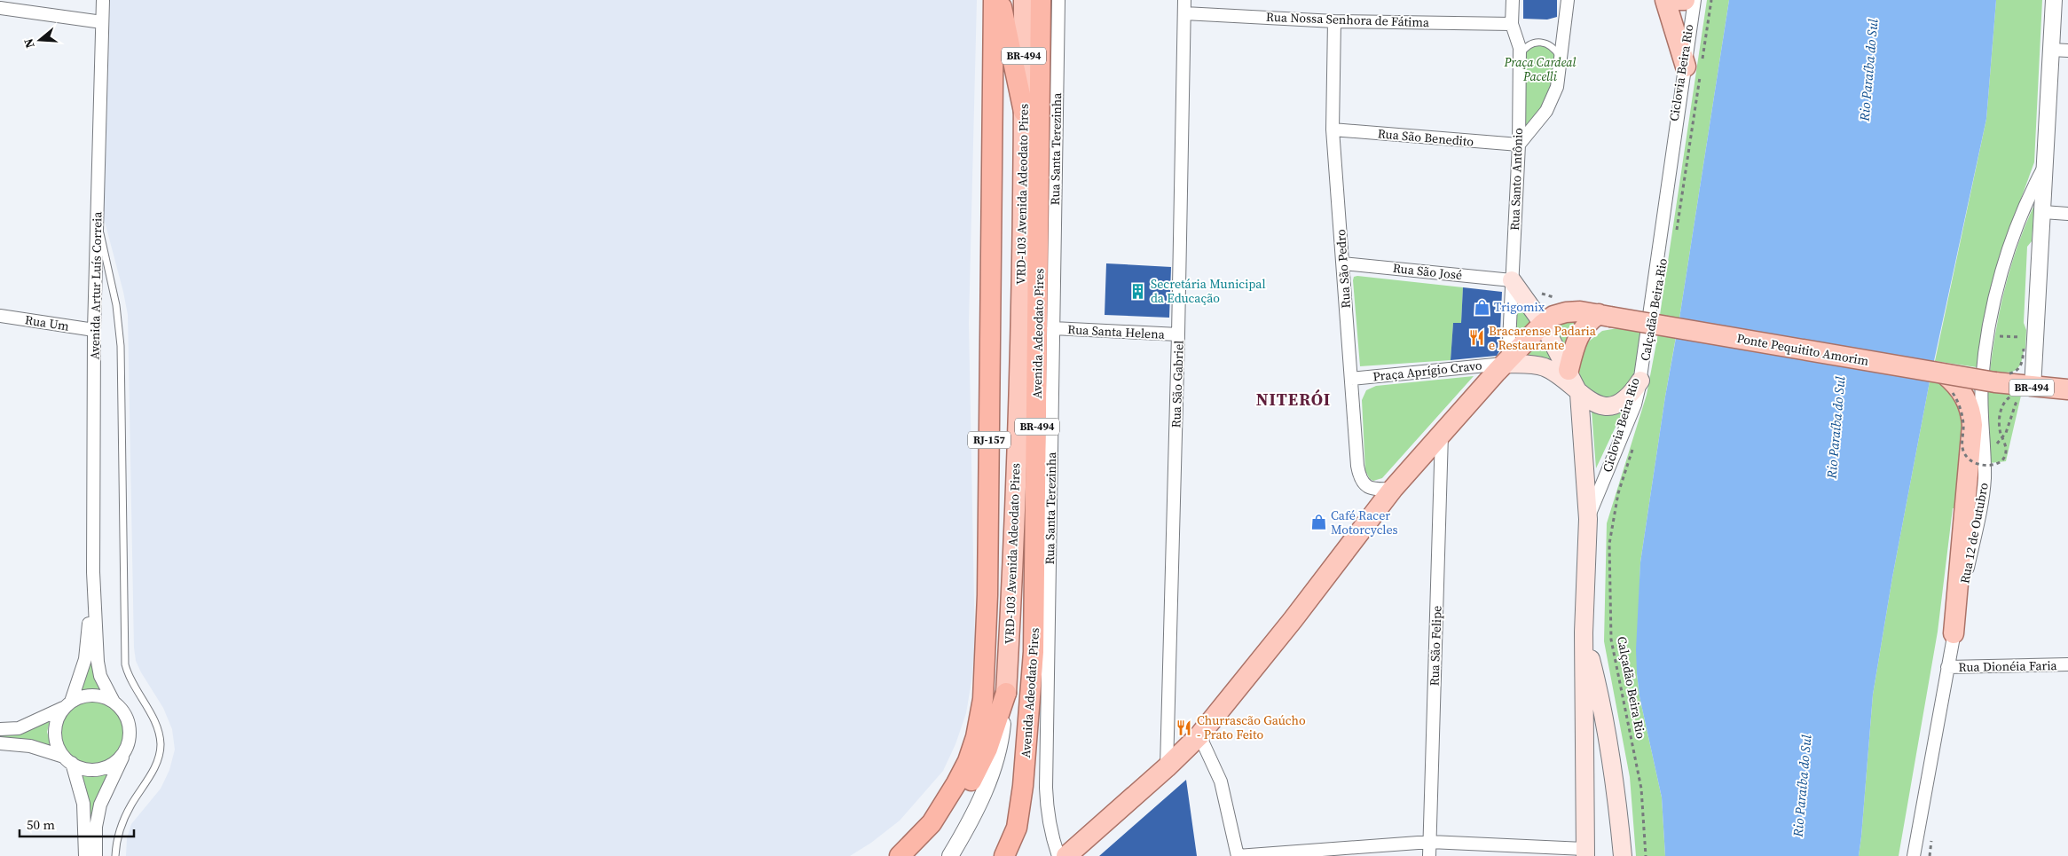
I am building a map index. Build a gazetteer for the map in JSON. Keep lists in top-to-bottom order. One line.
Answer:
{"streets":{"highway":["BR-494","Avenida Adeodato Pires","RJ-157"],"main road":["VRD-103 Avenida Adeodato Pires","Ponte Pequitito Amorim"],"street":["Rua Nossa Senhora de Fátima","Rua São Benedito","Rua Santa Terezinha","Rua Santo Antônio","Rua São Pedro","Rua São José","Avenida Artur Luís Correia","Rua Um","Rua Santa Helena","Praça Aprígio Cravo","Rua São Gabriel","Rua 12 de Outubro","Rua São Felipe","Rua Dionéia Faria"],"path":["Calçadão Beira Rio"]},"crossings":[["Rua Nossa Senhora de Fátima","Rua Santo Antônio"],["Rua Nossa Senhora de Fátima","Rua São Pedro"],["Rua Nossa Senhora de Fátima","Rua São Gabriel"],["BR-494","Ponte Pequitito Amorim"],["Rua São Benedito","Rua Santo Antônio"],["Rua São Benedito","Rua São Pedro"],["Rua Santa Terezinha","Rua Santa Helena"],["Rua Santo Antônio","Rua São José"],["Rua Santo Antônio","Ponte Pequitito Amorim"],["Rua Santo Antônio","Praça Aprígio Cravo"],["Rua São Pedro","Rua São José"],["Rua São Pedro","Ponte Pequitito Amorim"],["Rua São Pedro","Praça Aprígio Cravo"],["Avenida Artur Luís Correia","Rua Um"],["Rua Santa Helena","Rua São Gabriel"],["Ponte Pequitito Amorim","Praça Aprígio Cravo"],["Ponte Pequitito Amorim","Rua São Gabriel"],["Ponte Pequitito Amorim","Rua São Felipe"],["Rua 12 de Outubro","Rua Dionéia Faria"]],"districts":["NITERÓI"],"water":["Rio Paraíba do Sul"],"parks":["Praça Cardeal Pacelli"],"places":{"building":["Secretária Municipal da Educação"],"shop":["Trigomix","Café Racer Motorcycles"],"restaurant":["Bracarense Padaria e Restaurante","Churrascão Gaúcho - Prato Feito"]},"scale_bar":"50 m","north":"left"}
